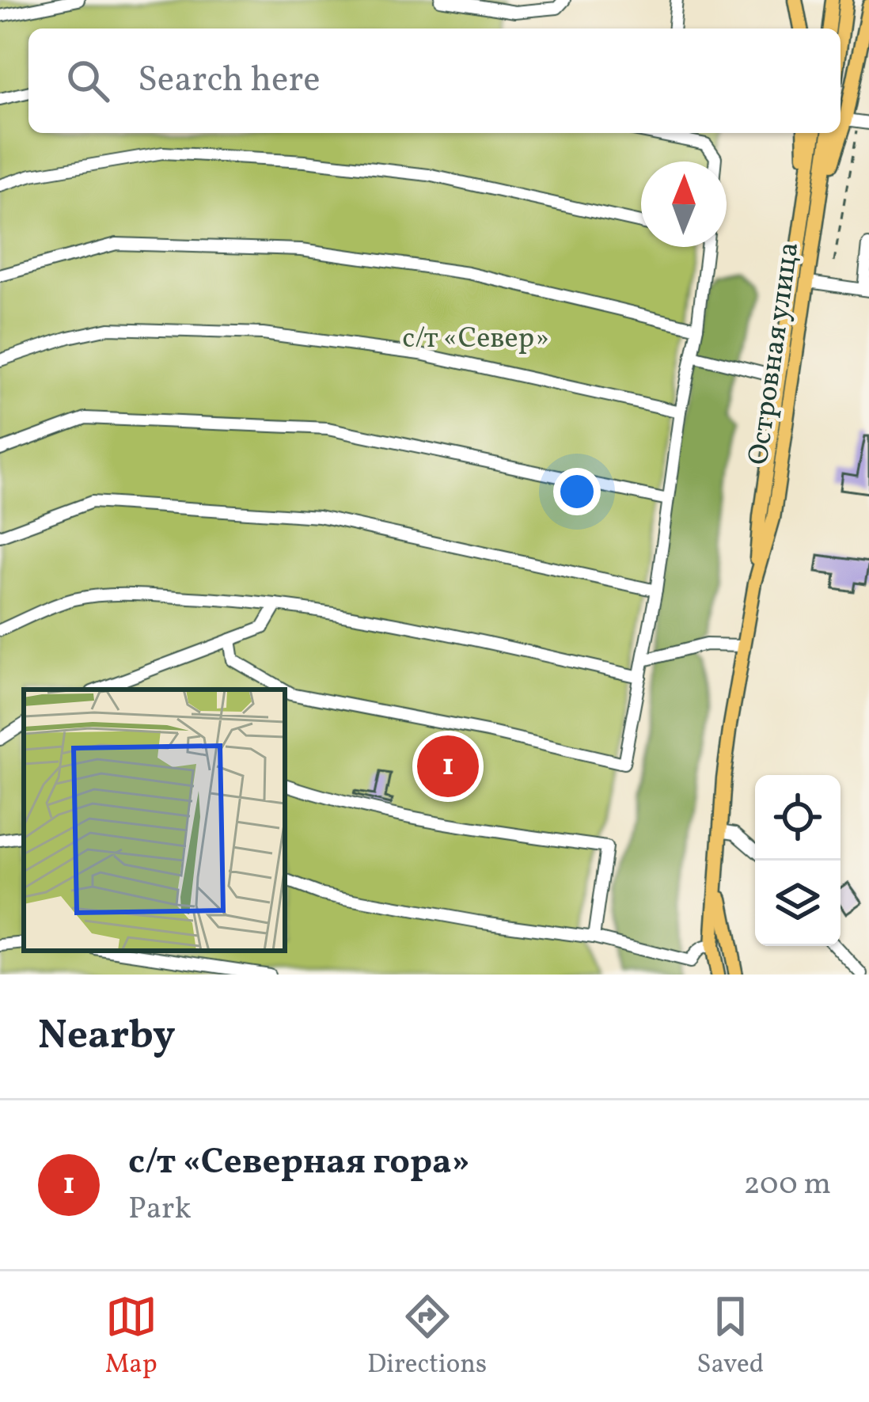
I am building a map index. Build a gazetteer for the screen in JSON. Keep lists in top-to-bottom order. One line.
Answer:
{"streets":{"main road":["Островная улица"]},"parks":["с/т «Север»"],"north":"top","page":{"search":"Search here","pins":"1","heading":"Nearby","list":[{"mark":"1","name":"с/т «Северная гора»","note":"Park","value":"200 m"}],"nav":["Map","Directions","Saved"]}}
